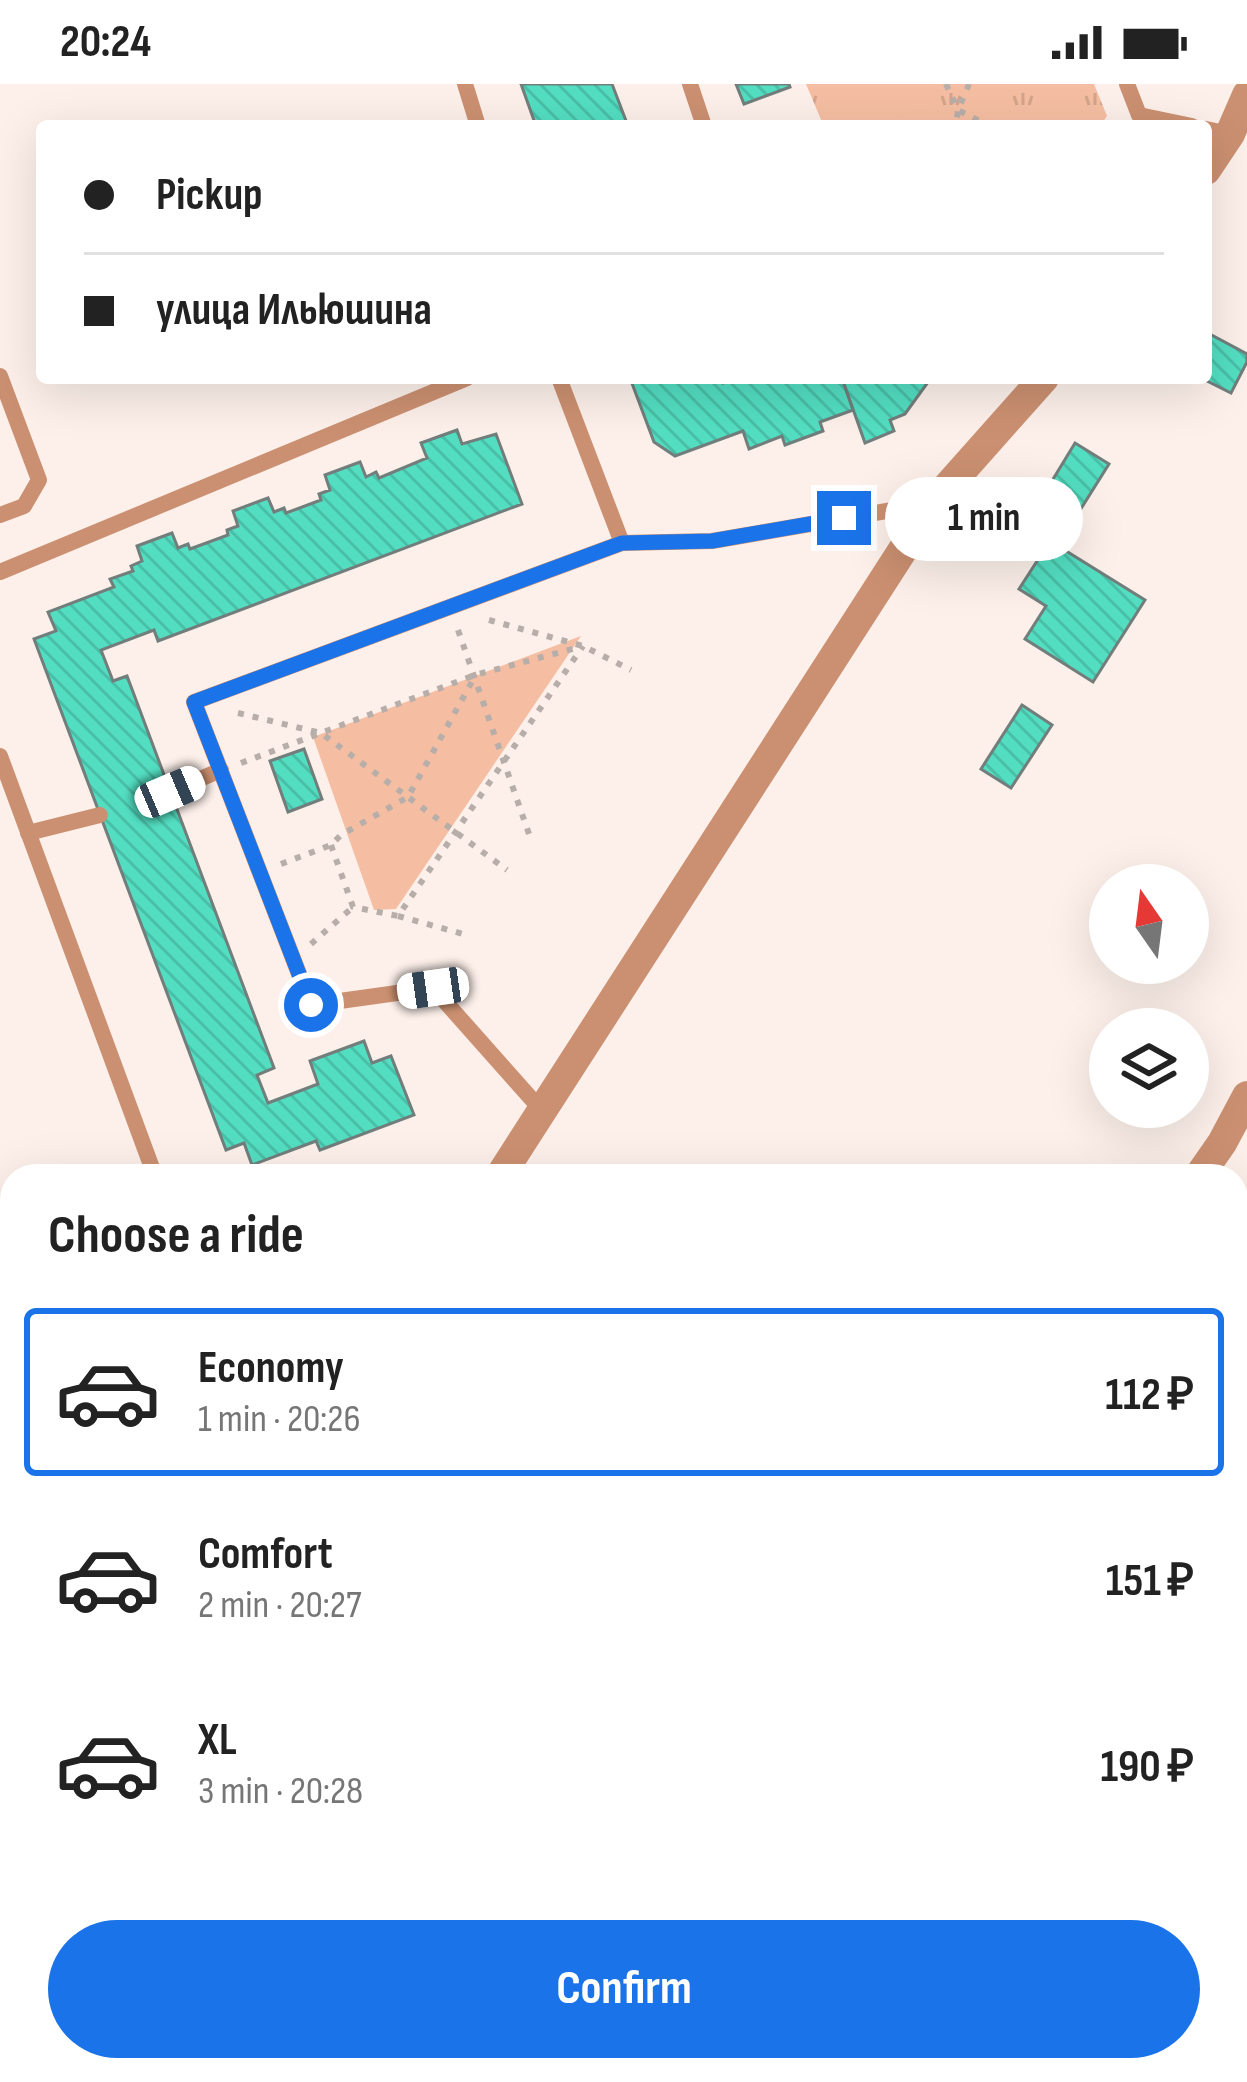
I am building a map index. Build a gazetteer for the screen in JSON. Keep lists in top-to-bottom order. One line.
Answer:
{"north":"top","page":{"status":"20:24","banner":["Pickup","улица Ильюшина"],"bubble":"1 min","heading":"Choose a ride","list":[{"name":"Economy","note":"1 min · 20:26","value":"112 ₽"},{"name":"Comfort","note":"2 min · 20:27","value":"151 ₽"},{"name":"XL","note":"3 min · 20:28","value":"190 ₽"}],"buttons":"Confirm"}}
